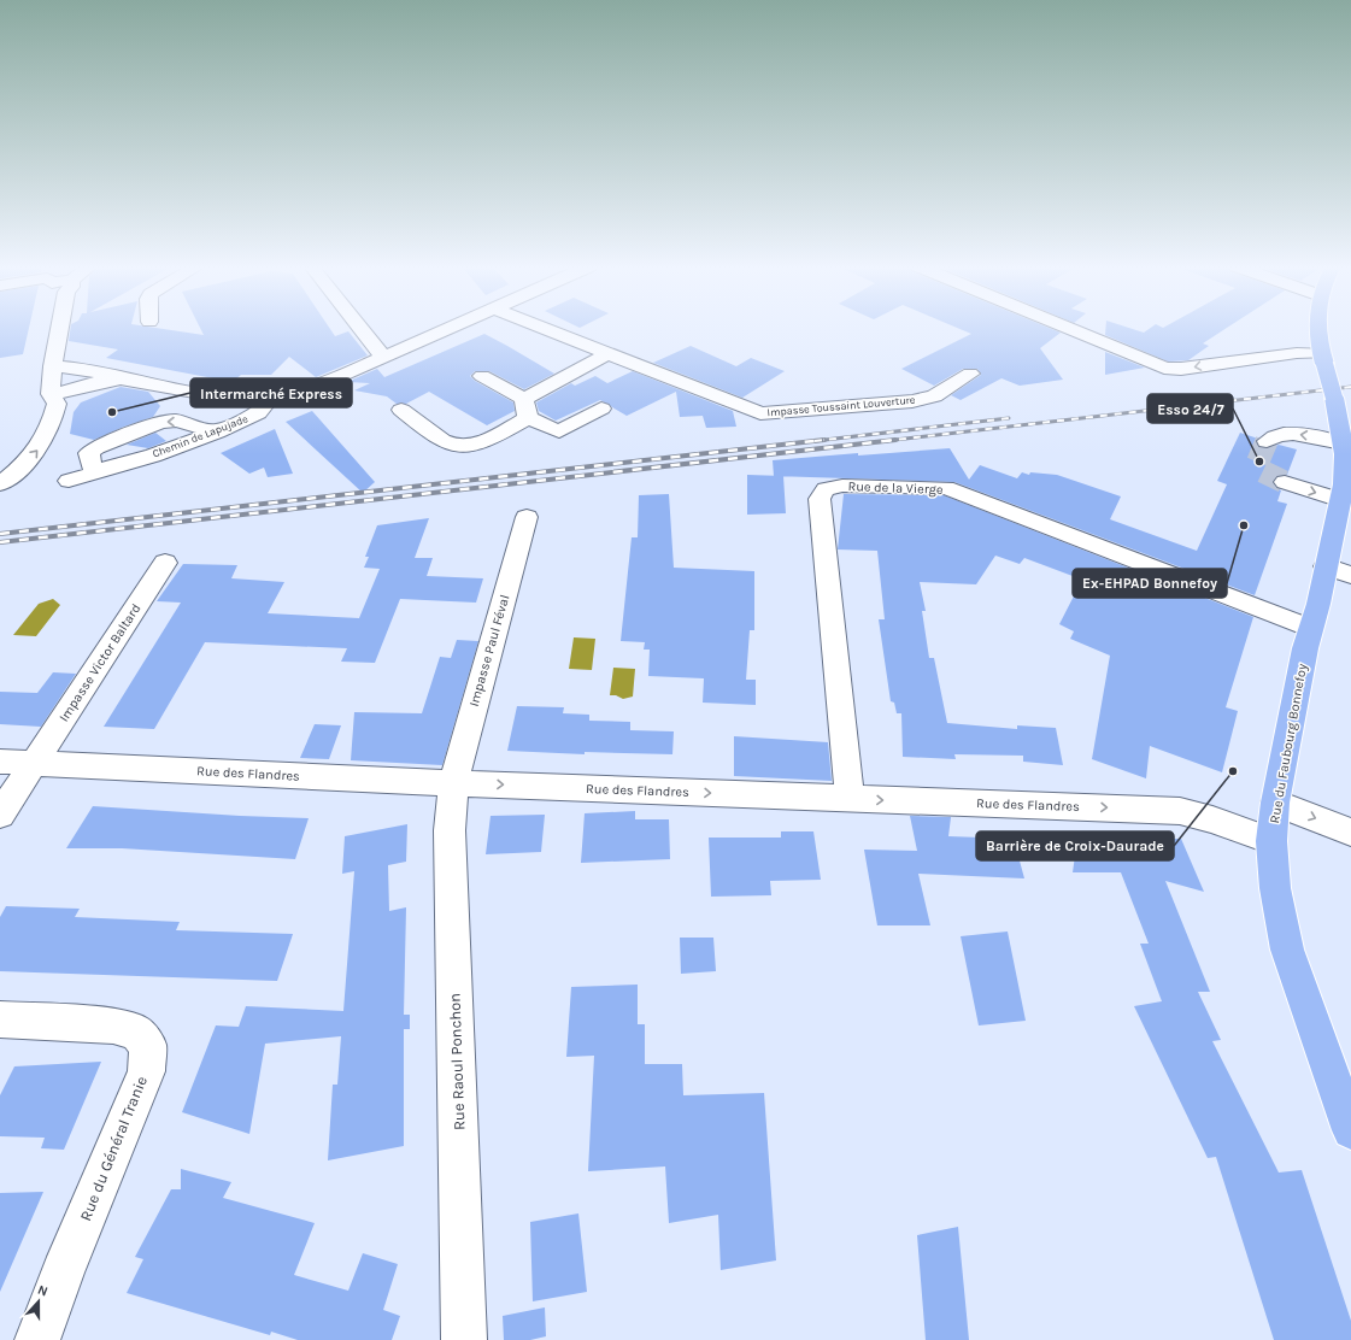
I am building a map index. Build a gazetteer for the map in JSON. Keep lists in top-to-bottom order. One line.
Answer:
{"streets":{"main road":["Rue du Faubourg Bonnefoy"],"street":["Impasse Toussaint Louverture","Chemin de Lapujade","Rue de la Vierge","Impasse Paul Féval","Impasse Victor Baltard","Rue des Flandres","Rue Raoul Ponchon","Rue du Général Tranie"]},"crossings":[["Rue de la Vierge","Rue du Faubourg Bonnefoy"],["Rue de la Vierge","Rue des Flandres"],["Impasse Paul Féval","Rue des Flandres"],["Impasse Paul Féval","Rue Raoul Ponchon"],["Impasse Victor Baltard","Rue des Flandres"],["Rue du Faubourg Bonnefoy","Rue des Flandres"],["Rue des Flandres","Rue Raoul Ponchon"]],"one_way":["Rue des Flandres"],"places":["Intermarché Express","Esso 24/7","Ex-EHPAD Bonnefoy","Barrière de Croix-Daurade"],"north":"top"}
